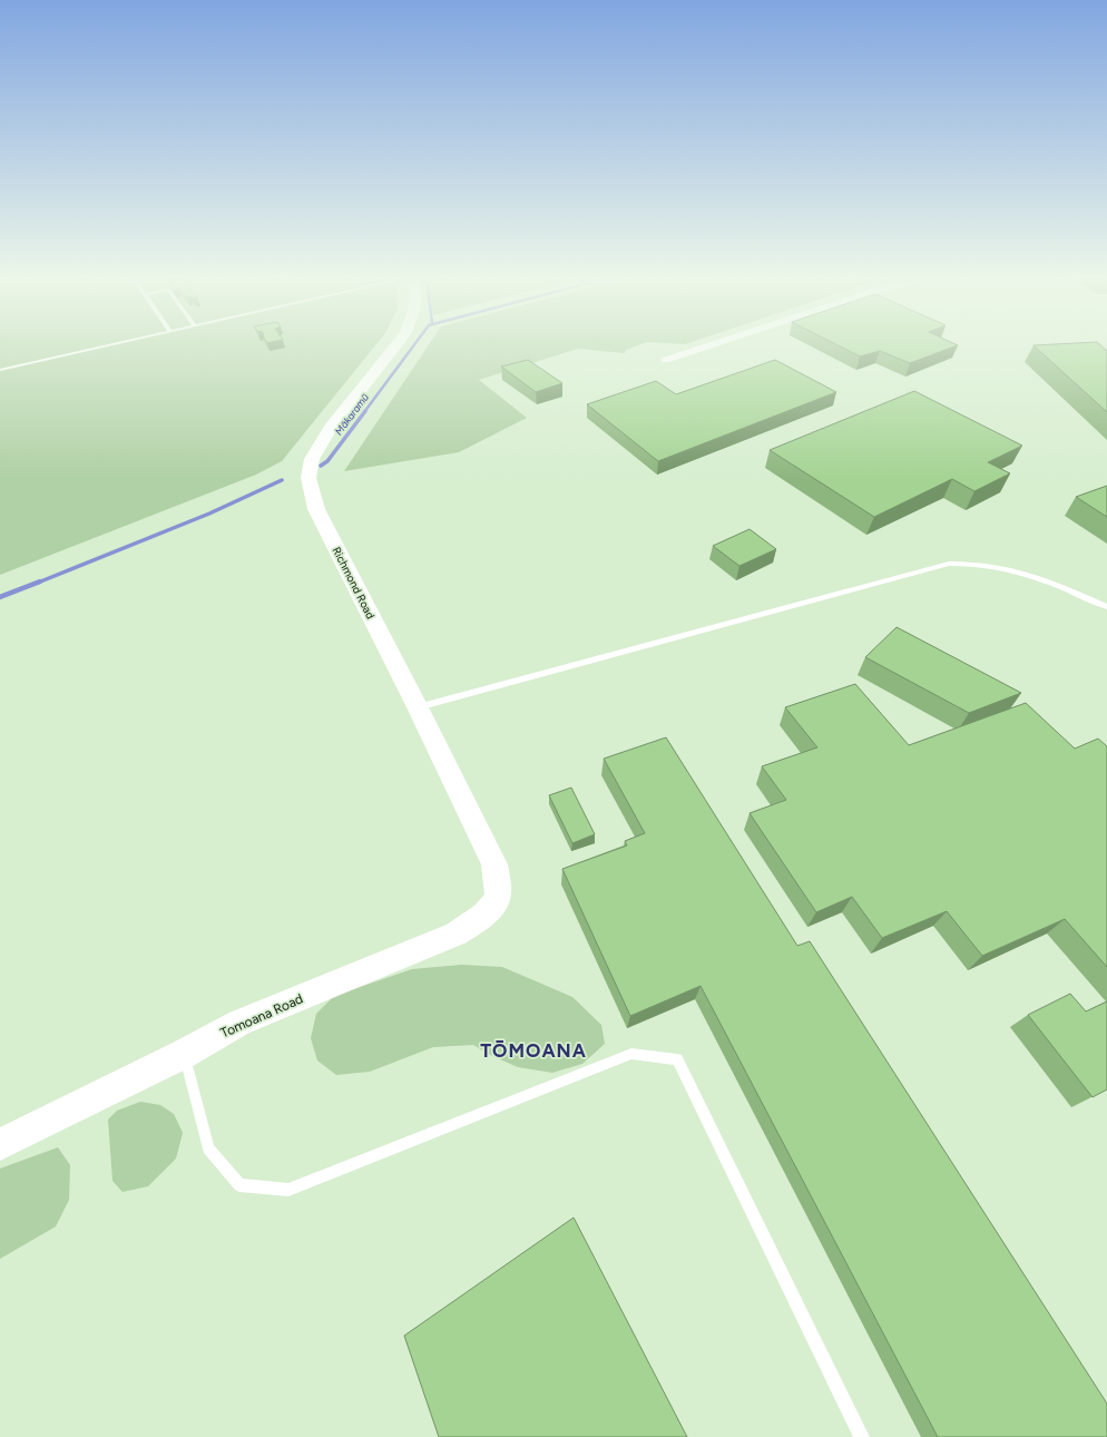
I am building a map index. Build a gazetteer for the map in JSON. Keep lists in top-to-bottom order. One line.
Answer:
{"streets":{"street":["Richmond Road","Tomoana Road"]},"crossings":[["Richmond Road","Tomoana Road"]],"districts":["TŌMOANA"],"water":["Mākaramū"]}
